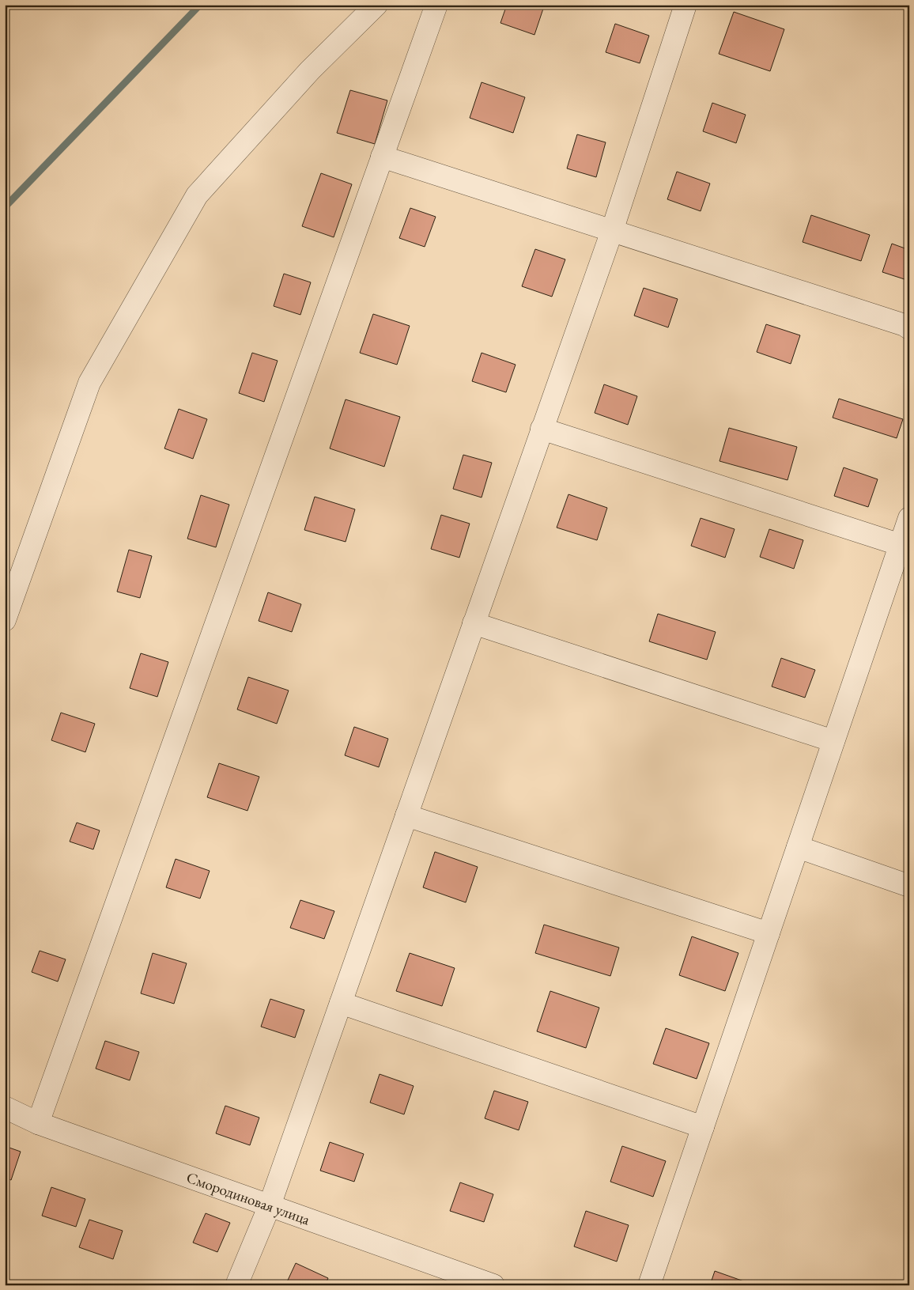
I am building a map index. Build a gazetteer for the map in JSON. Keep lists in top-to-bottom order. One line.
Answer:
{"streets":{"street":["Смородиновая улица"]}}
